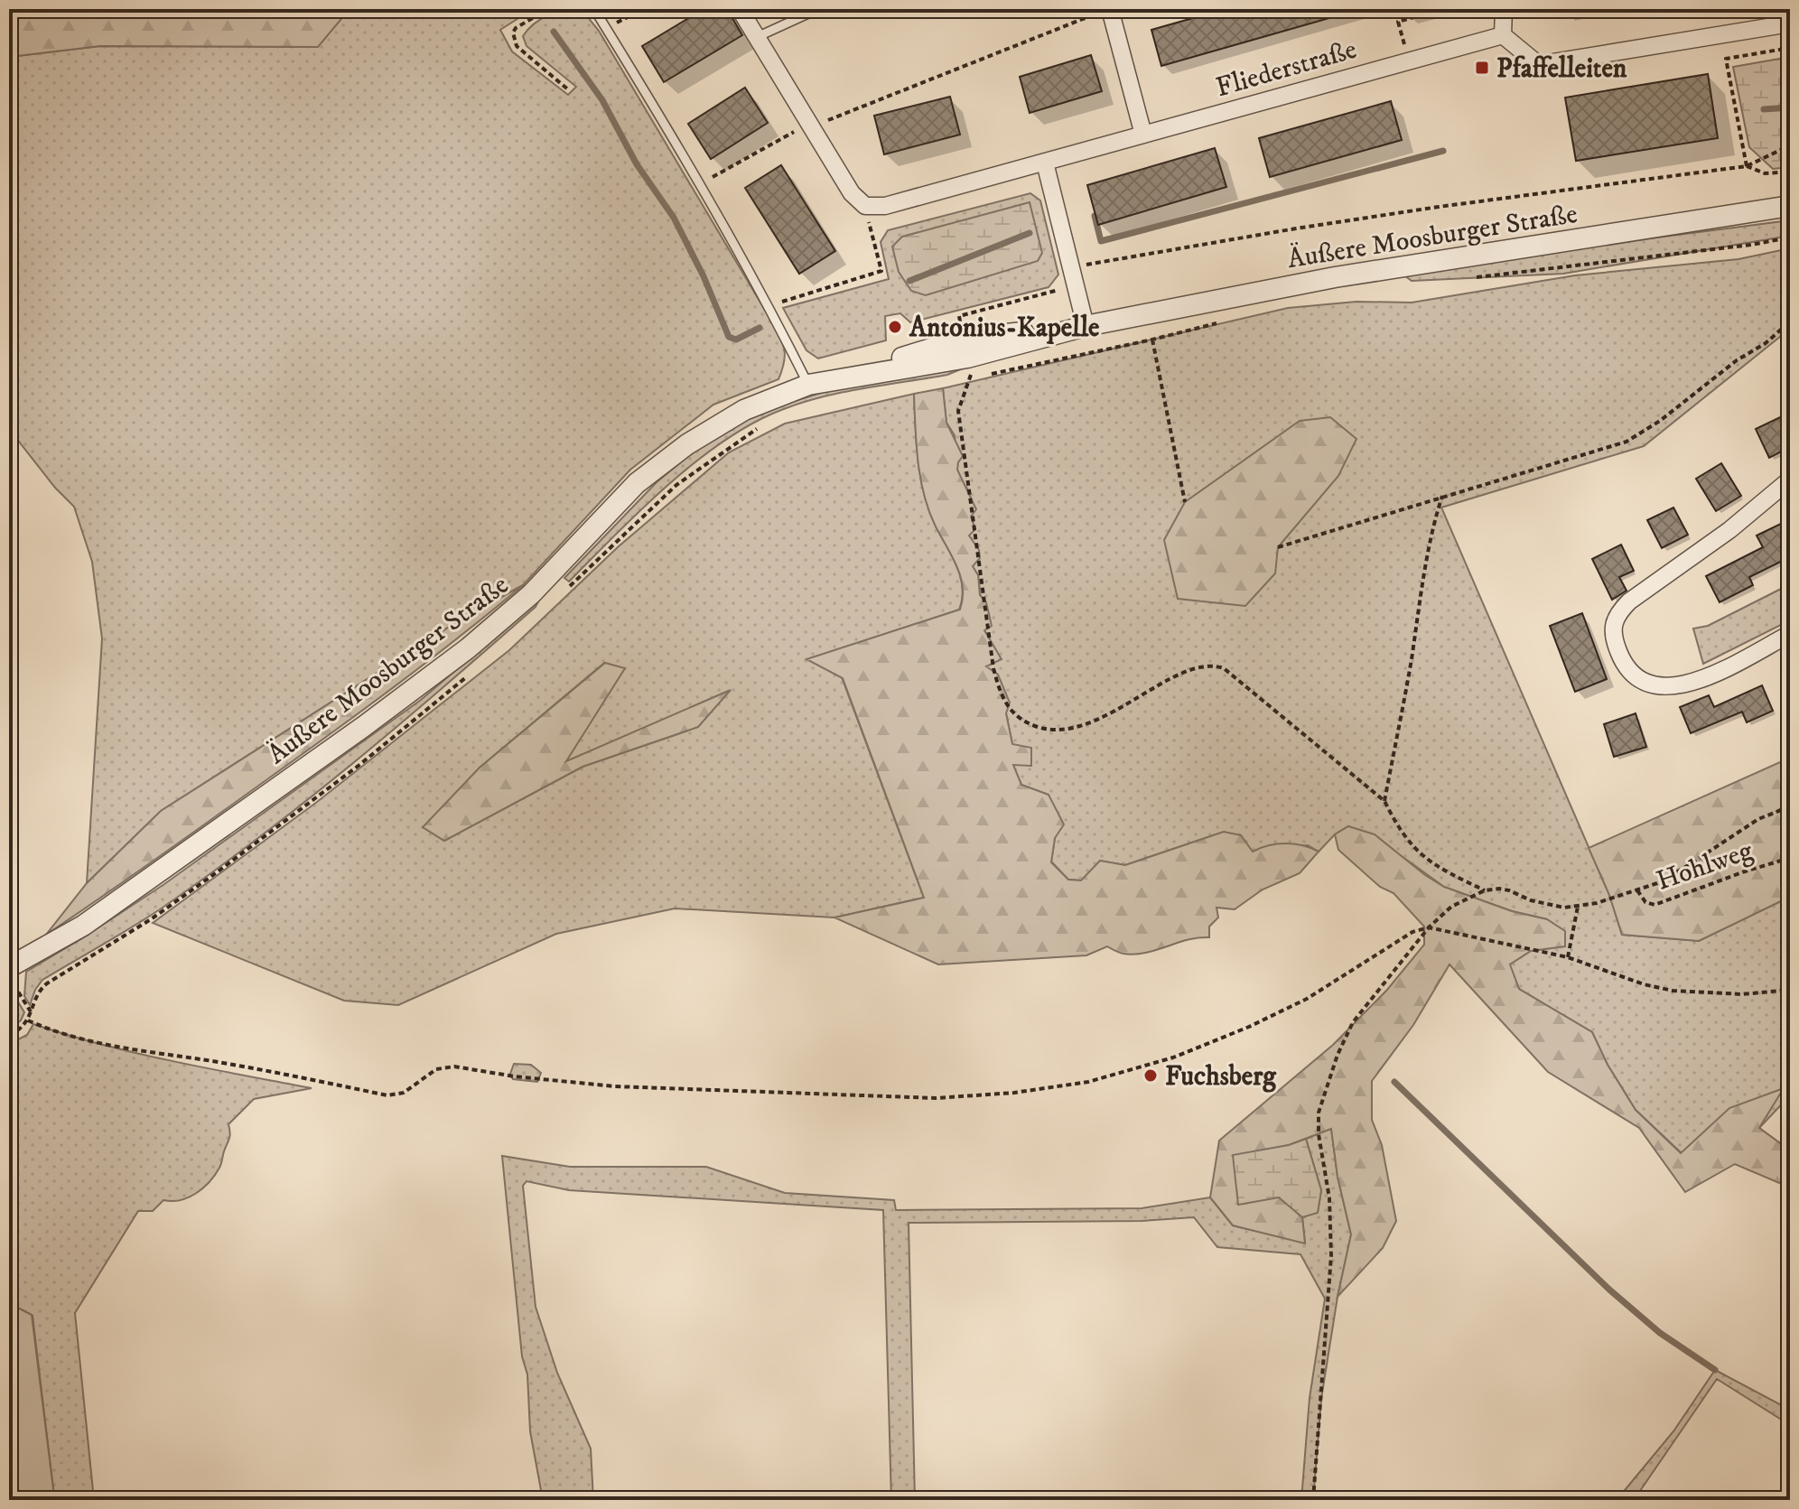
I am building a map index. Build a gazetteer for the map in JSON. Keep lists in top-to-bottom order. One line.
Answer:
{"streets":{"street":["Fliederstraße","Äußere Moosburger Straße"],"path":["Hohlweg"]},"places":{"transit":["Pfaffelleiten"],"other":["Antonius-Kapelle","Fuchsberg"]}}
